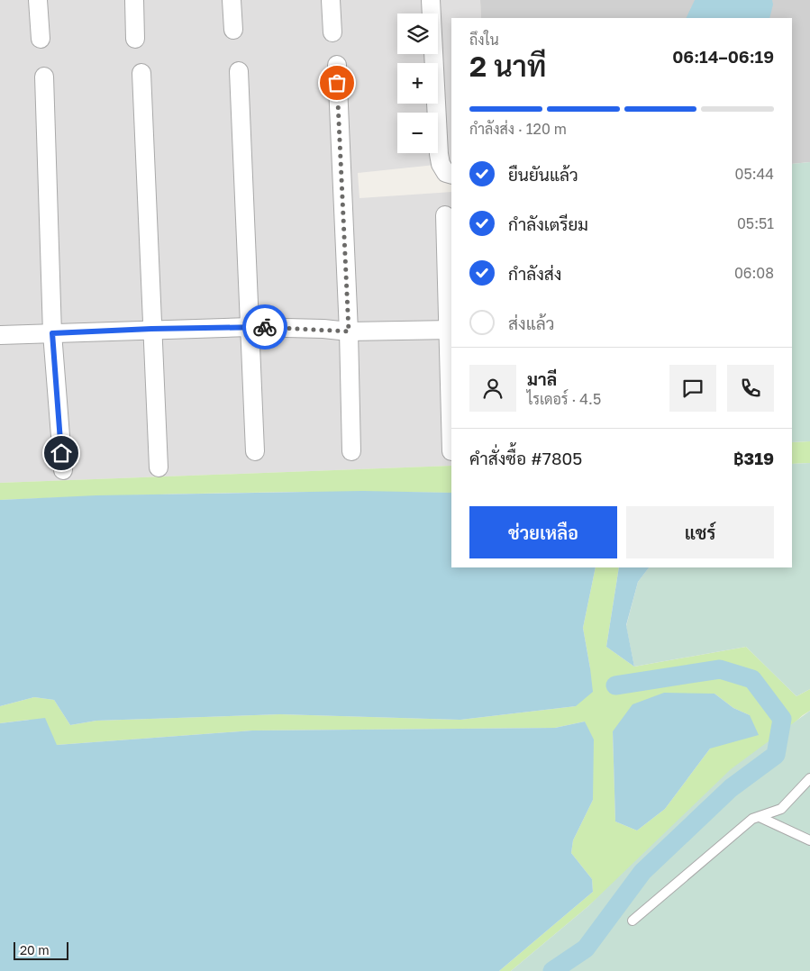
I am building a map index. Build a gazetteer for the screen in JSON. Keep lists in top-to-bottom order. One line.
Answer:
{"scale_bar":"20 m","page":{"map_buttons":["+","−"],"heading":["2 นาที","ถึงใน","06:14–06:19"],"panel":["มาลี","ไรเดอร์ · 4.5","คำสั่งซื้อ #7805","฿319"],"bar":"กำลังส่ง · 120 m","list":[["ยืนยันแล้ว","05:44"],["กำลังเตรียม","05:51"],["กำลังส่ง","06:08"],"ส่งแล้ว"],"buttons":["ช่วยเหลือ","แชร์"],"scale":"20 m"}}
